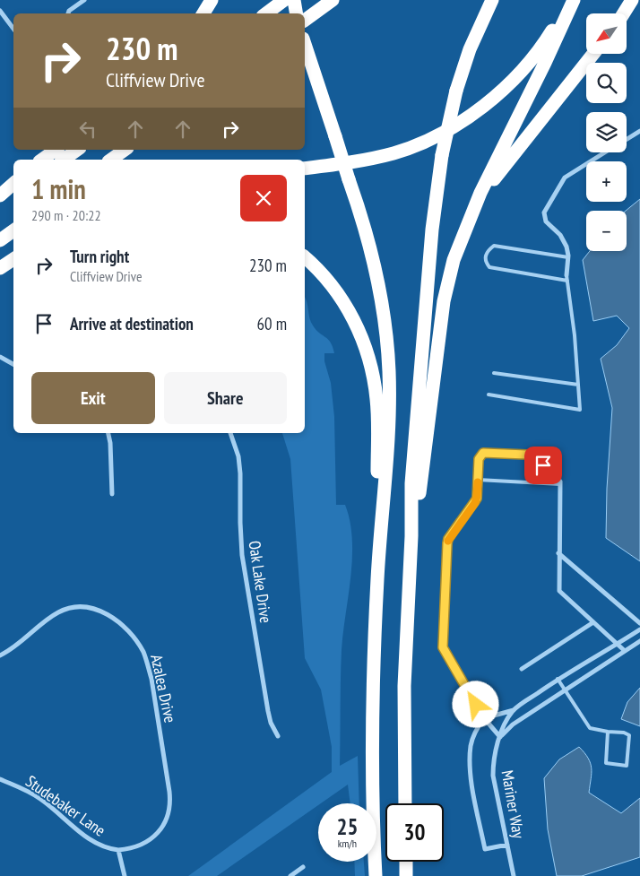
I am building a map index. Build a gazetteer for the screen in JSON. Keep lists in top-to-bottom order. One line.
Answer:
{"streets":{"street":["Oak Lake Drive","Azalea Drive","Mariner Way","Studebaker Lane"]},"crossings":[["Azalea Drive","Studebaker Lane"]],"north":"bottom left","page":{"map_buttons":["+","−"],"turn":["230 m","Cliffview Drive"],"heading":["1 min","290 m · 20:22"],"list":[{"name":"Turn right","note":"Cliffview Drive","value":"230 m"},{"name":"Arrive at destination","value":"60 m"}],"buttons":["Exit","Share"],"speed":"25 km/h","limit":"30"}}
